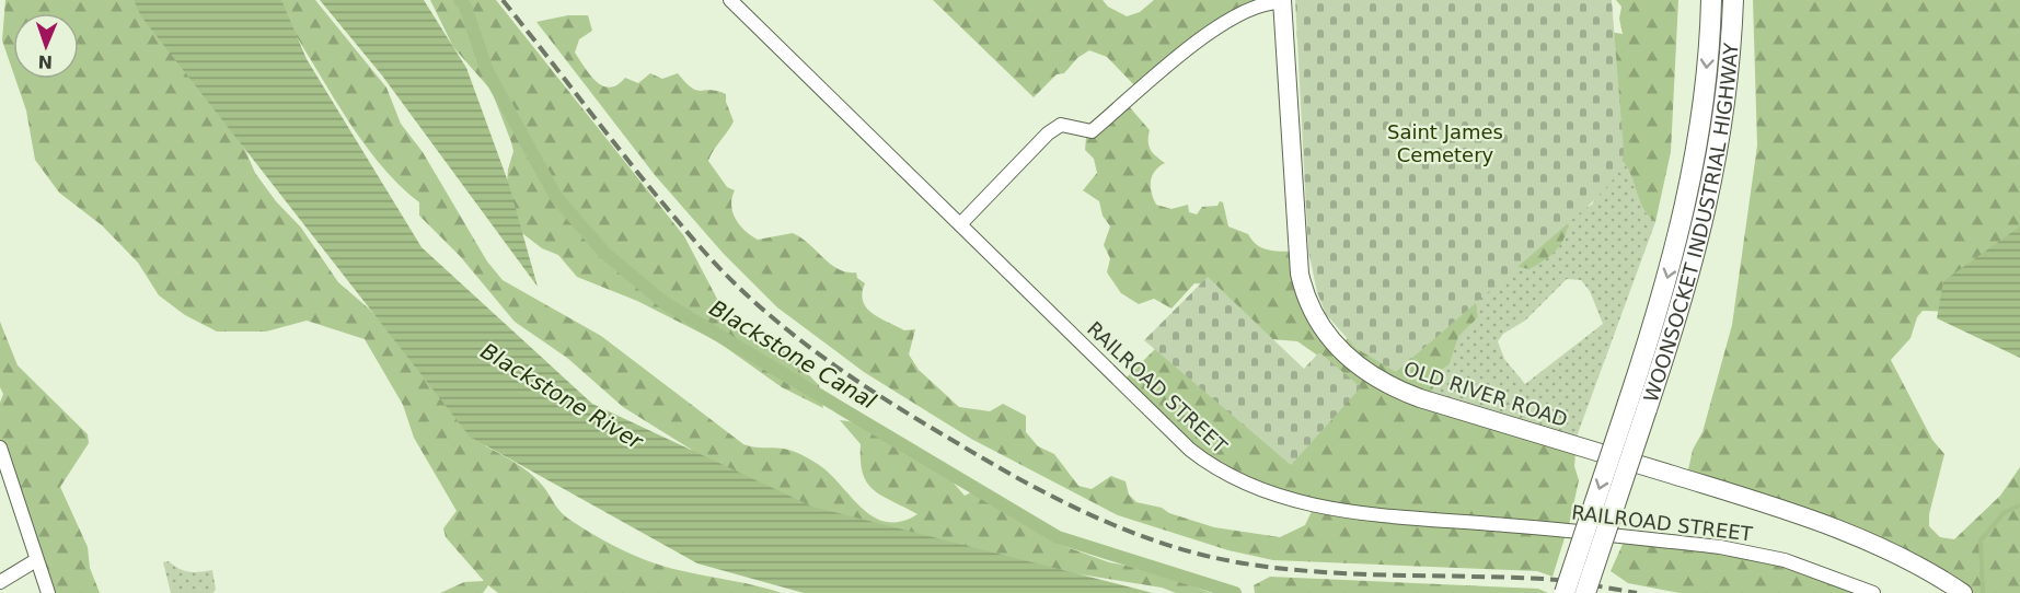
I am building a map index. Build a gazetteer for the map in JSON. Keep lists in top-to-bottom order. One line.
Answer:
{"streets":{"highway":["WOONSOCKET INDUSTRIAL HIGHWAY"],"main road":["OLD RIVER ROAD"],"street":["RAILROAD STREET"]},"water":["Blackstone Canal","Blackstone River"],"parks":["Saint James Cemetery"],"north":"bottom"}
